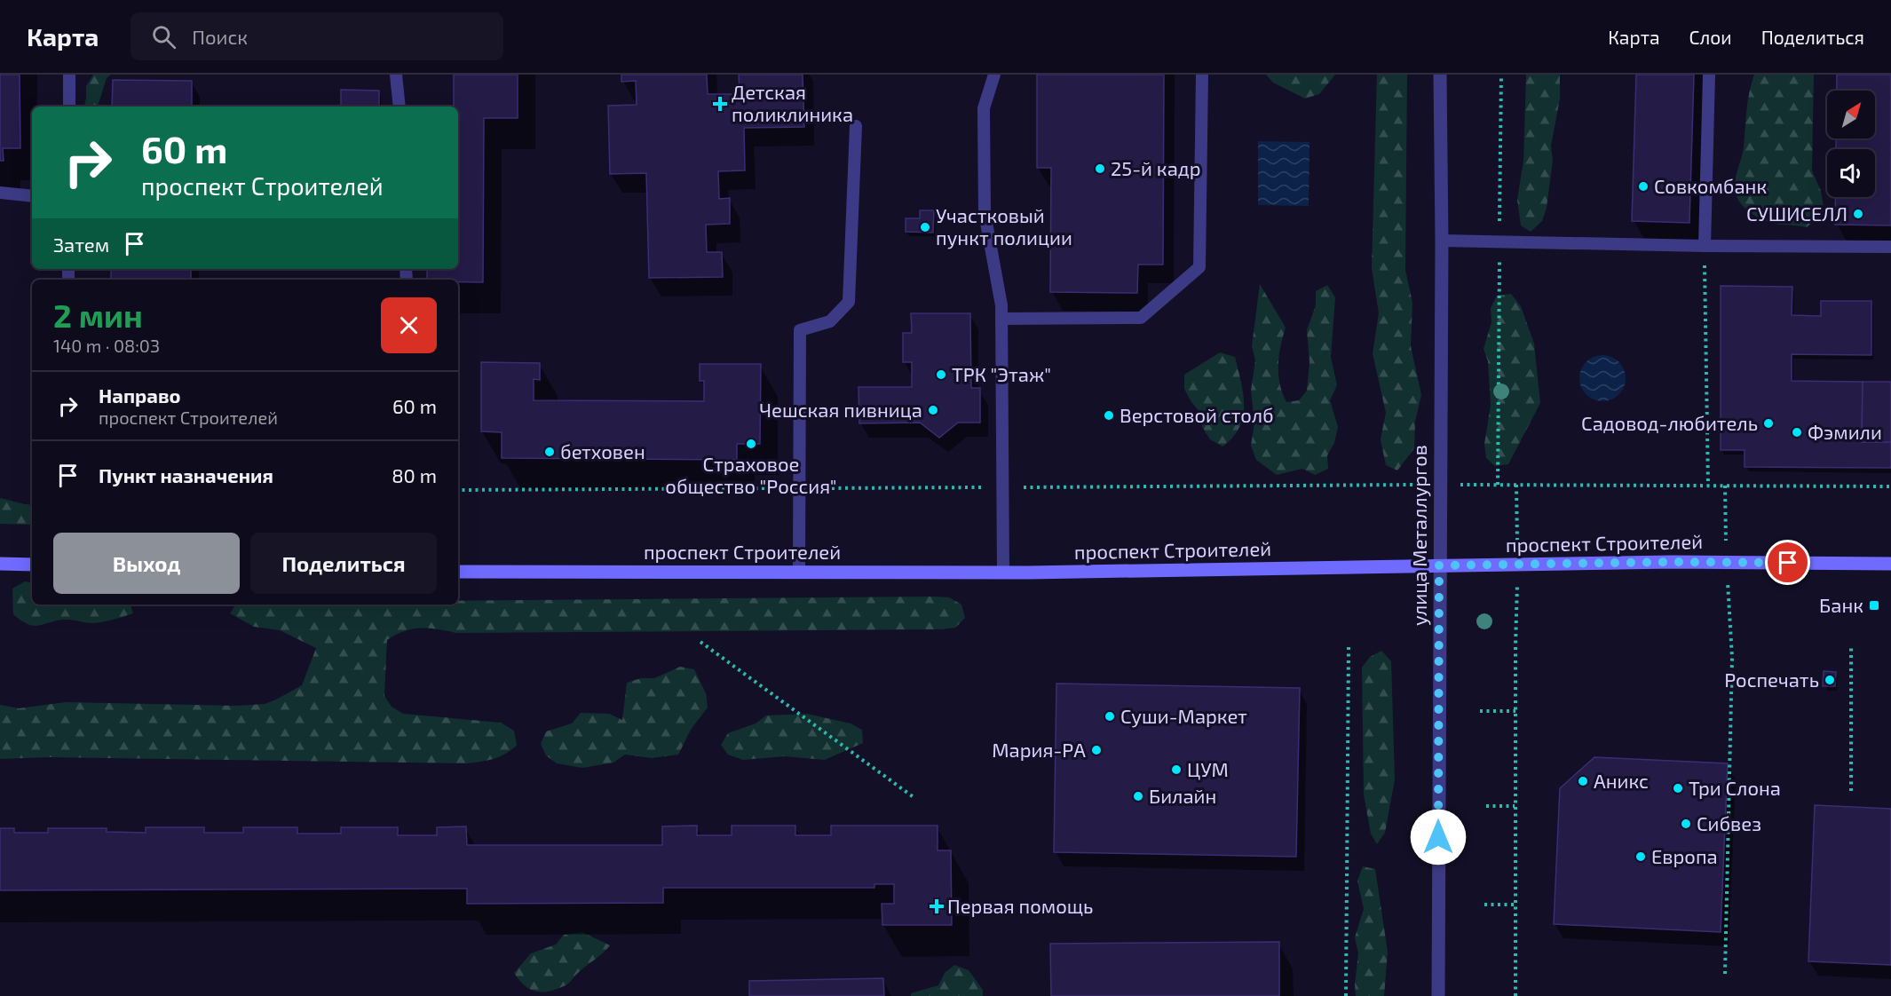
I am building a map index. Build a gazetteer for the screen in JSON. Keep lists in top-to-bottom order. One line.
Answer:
{"streets":{"street":["улица Металлургов","проспект Строителей"]},"crossings":[["улица Металлургов","проспект Строителей"]],"places":{"health":["Детская поликлиника","Первая помощь"],"other":["25-й кадр","Совкомбанк","СУШИСЕЛЛ","Участковый пункт полиции","ТРК \"Этаж\"","Чешская пивница","Верстовой столб","Садовод-любитель","Фэмили","Страховое общество \"Россия\"","бетховен","Роспечать","Суши-Маркет","Мария-РА","ЦУМ","Аникс","Три Слона","Билайн","Сибвез","Европа"],"transit":["Банк"]},"north":"top right","page":{"header":"Карта","search":"Поиск","nav":["Карта","Слои","Поделиться"],"turn":["60 m","проспект Строителей"],"then":"Затем","heading":["2 мин","140 m · 08:03"],"list":[{"name":"Направо","note":"проспект Строителей","value":"60 m"},{"name":"Пункт назначения","value":"80 m"}],"buttons":["Выход","Поделиться"]}}
